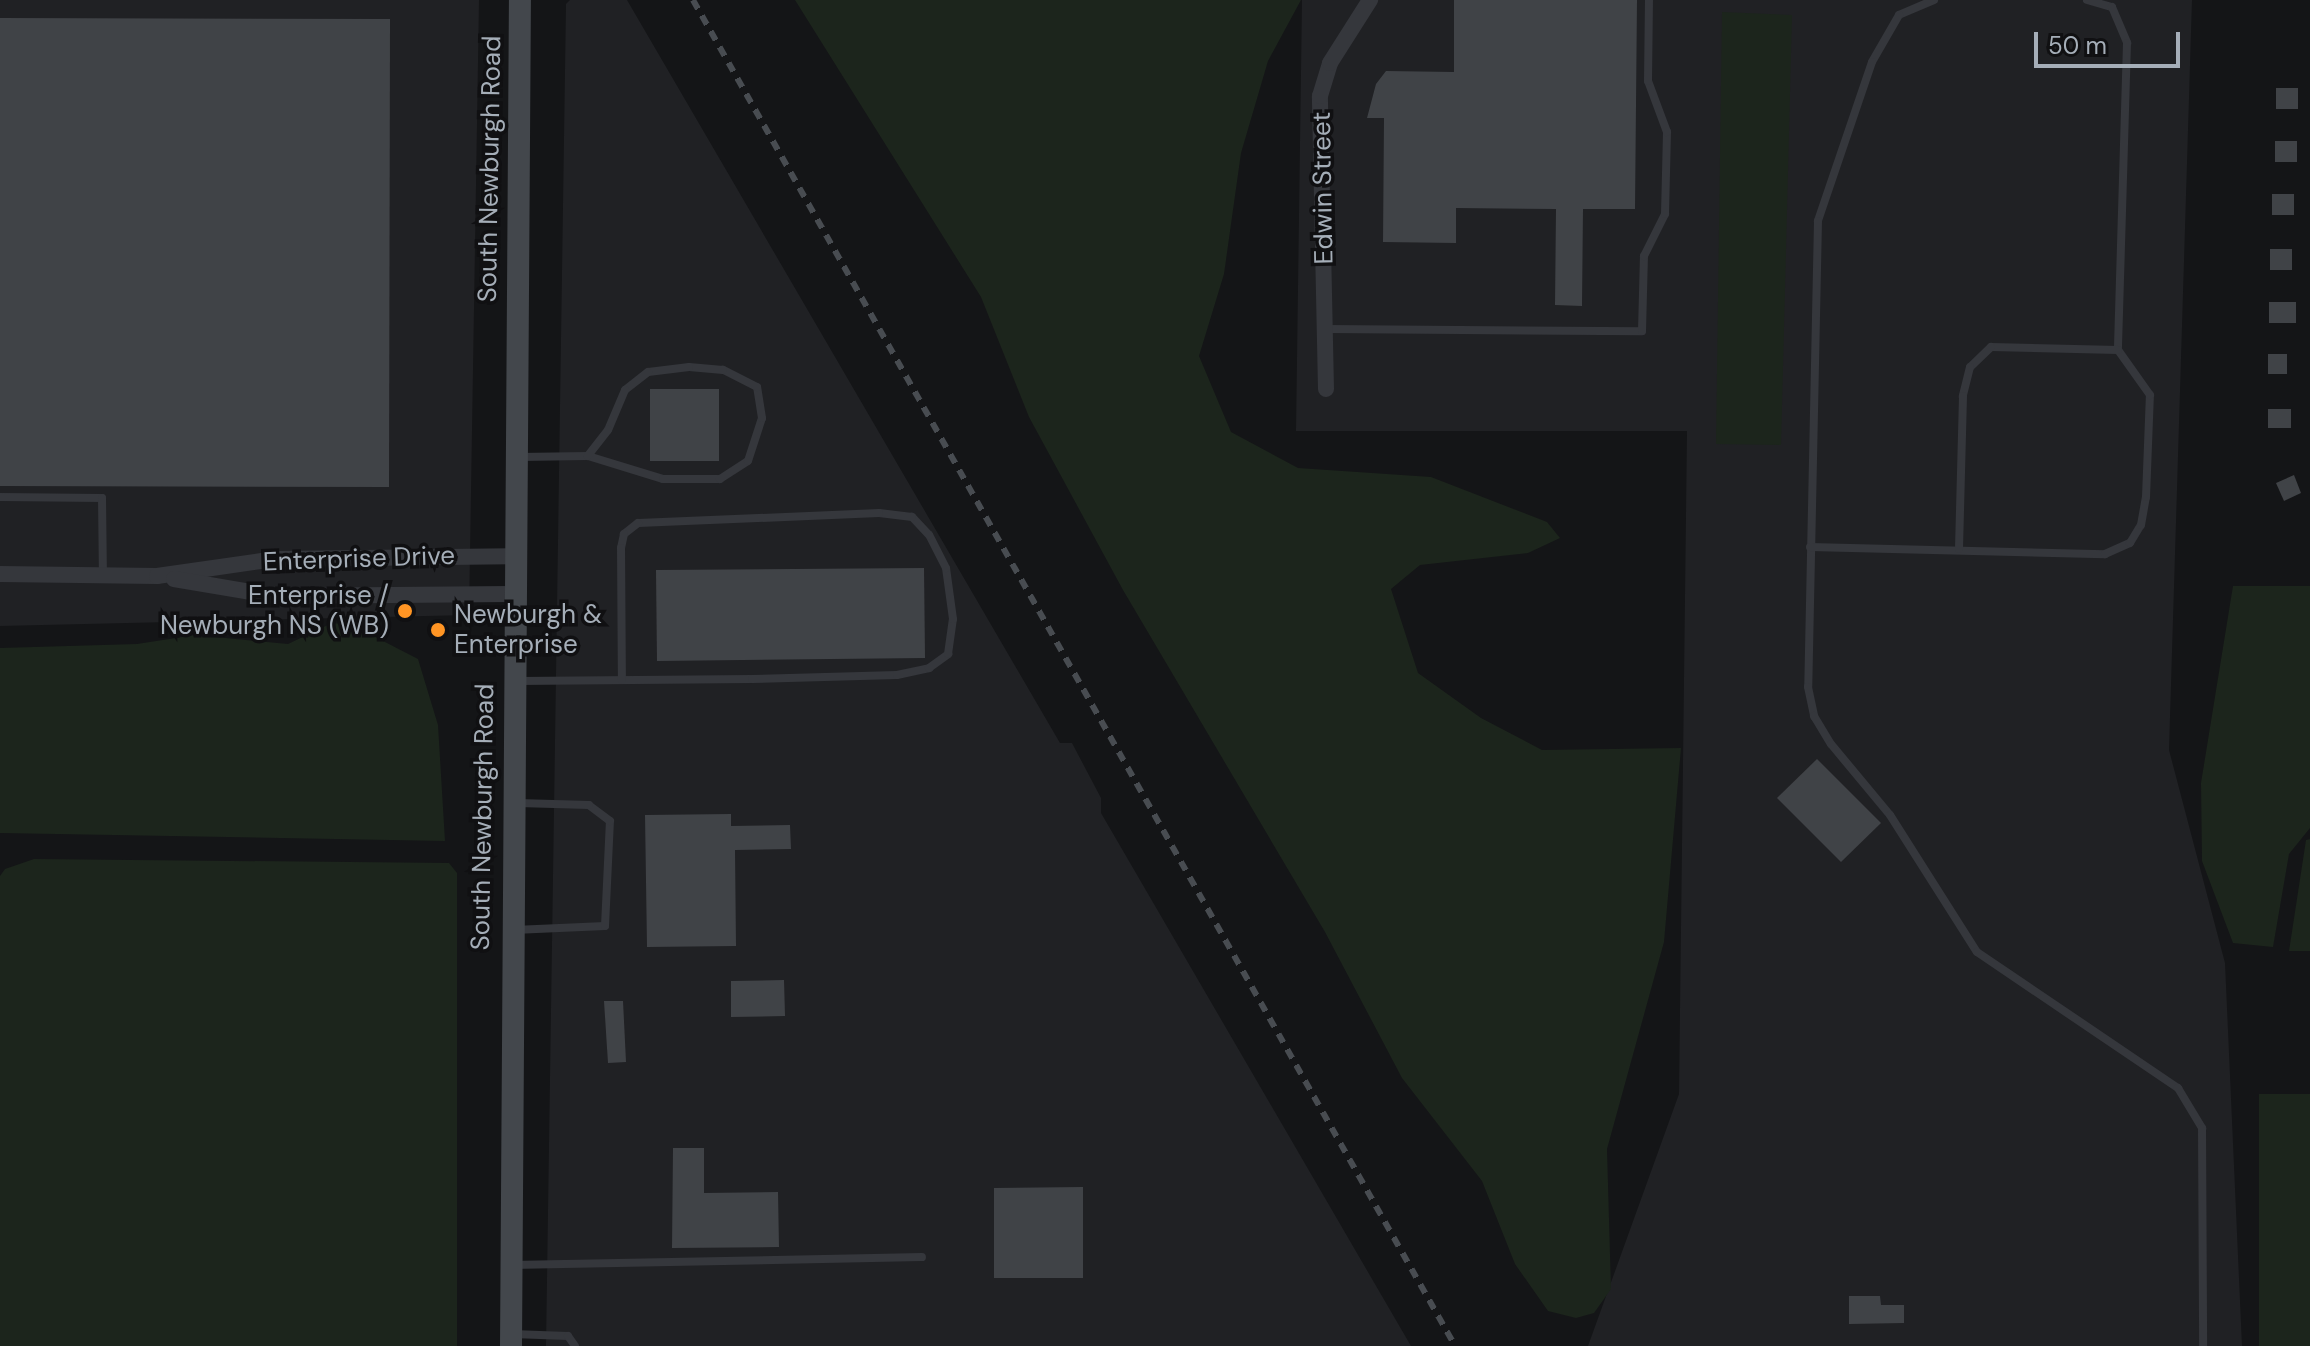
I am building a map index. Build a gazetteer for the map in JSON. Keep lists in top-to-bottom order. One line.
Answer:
{"streets":{"main road":["South Newburgh Road"],"street":["Edwin Street","Enterprise Drive"]},"crossings":[["South Newburgh Road","Enterprise Drive"]],"places":["Enterprise / Newburgh NS (WB)","Newburgh & Enterprise"],"scale_bar":"50 m"}
